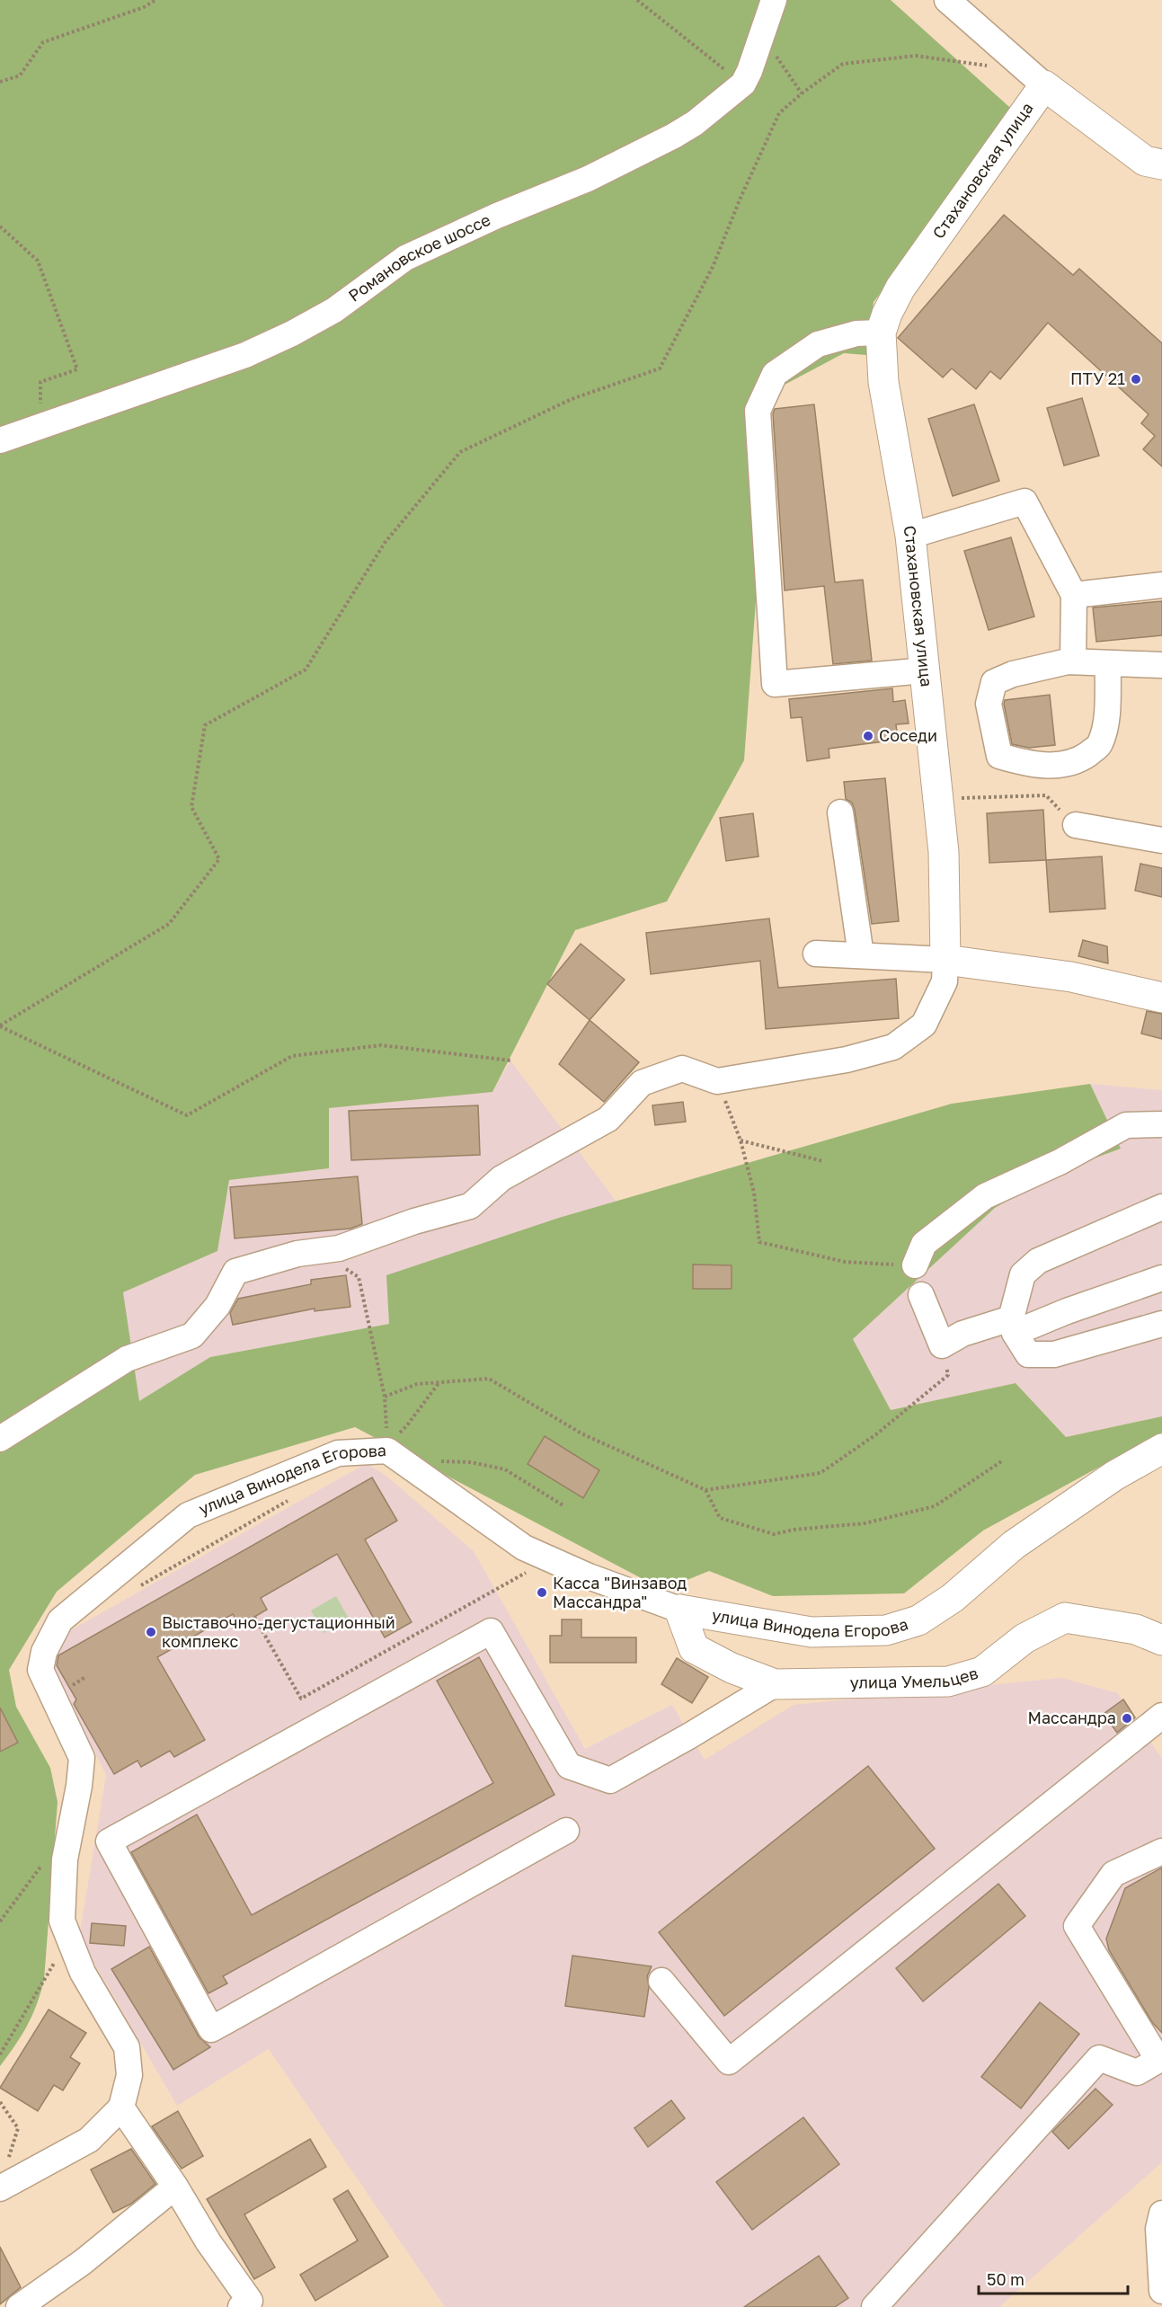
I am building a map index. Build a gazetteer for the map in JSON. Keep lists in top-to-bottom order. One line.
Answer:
{"streets":{"main road":["Стахановская улица","улица Винодела Егорова","улица Умельцев"],"street":["Романовское шоссе"]},"crossings":[["улица Винодела Егорова","улица Умельцев"]],"places":["ПТУ 21","Соседи","Касса \"Винзавод Массандра\"","Выставочно-дегустационный комплекс","Массандра"],"scale_bar":"50 m"}
